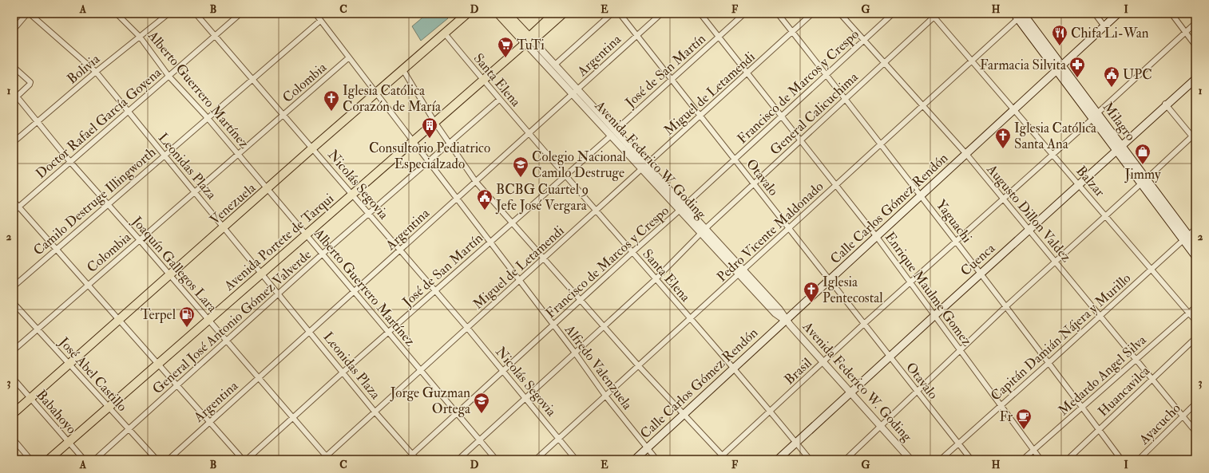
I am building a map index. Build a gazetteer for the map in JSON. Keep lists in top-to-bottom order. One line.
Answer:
{"streets":{"main road":["Milagro","Avenida Federico W. Goding","Venezuela","Calle Carlos Gómez Rendón","Avenida Portete de Tarqui","Cuenca"],"street":["Argentina","Bolivia","José de San Martín","Santa Elena","Colombia","Francisco de Marcos y Crespo","Alberto Guerrero Martínez","Miguel de Letamendi","General Calicuchima","Doctor Rafael García Goyena","Leonidas Plaza","Otavalo","Balzar","Nicolás Segovia","Camilo Destruge Illingworth","Augusto Dillon Valdez","Yaguachi","Pedro Vicente Maldonado","Joaquín Gallegos Lara","Enrique Maulme Gomez","General José Antonio Gómez Valverde","Capitán Damián Nájera y Murillo","Alfredo Valenzuela","Brasil","José Abel Castillo","Medardo Angel Silva","Huancavilca","Babahoyo","Ayacucho"]},"crossings":[["Argentina","Santa Elena"],["Argentina","Alberto Guerrero Martínez"],["Argentina","Avenida Federico W. Goding"],["Argentina","Leonidas Plaza"],["Argentina","Otavalo"],["Argentina","Nicolás Segovia"],["Argentina","Joaquín Gallegos Lara"],["Argentina","Alfredo Valenzuela"],["Bolivia","Alberto Guerrero Martínez"],["Bolivia","Leonidas Plaza"],["Bolivia","Joaquín Gallegos Lara"],["José de San Martín","Santa Elena"],["José de San Martín","Alberto Guerrero Martínez"],["José de San Martín","Avenida Federico W. Goding"],["José de San Martín","Leonidas Plaza"],["José de San Martín","Otavalo"],["José de San Martín","Nicolás Segovia"],["José de San Martín","Joaquín Gallegos Lara"],["José de San Martín","Enrique Maulme Gomez"],["José de San Martín","Alfredo Valenzuela"],["Santa Elena","Francisco de Marcos y Crespo"],["Santa Elena","Miguel de Letamendi"],["Santa Elena","General Calicuchima"],["Santa Elena","Venezuela"],["Santa Elena","Calle Carlos Gómez Rendón"],["Santa Elena","Pedro Vicente Maldonado"],["Santa Elena","Avenida Portete de Tarqui"],["Santa Elena","Cuenca"],["Santa Elena","General José Antonio Gómez Valverde"],["Santa Elena","Brasil"],["Colombia","Alberto Guerrero Martínez"],["Colombia","Leonidas Plaza"],["Colombia","Nicolás Segovia"],["Colombia","Joaquín Gallegos Lara"],["Colombia","Alfredo Valenzuela"],["Colombia","José Abel Castillo"],["Francisco de Marcos y Crespo","Alberto Guerrero Martínez"],["Francisco de Marcos y Crespo","Avenida Federico W. Goding"],["Francisco de Marcos y Crespo","Leonidas Plaza"],["Francisco de Marcos y Crespo","Otavalo"],["Francisco de Marcos y Crespo","Nicolás Segovia"],["Francisco de Marcos y Crespo","Augusto Dillon Valdez"],["Francisco de Marcos y Crespo","Yaguachi"],["Francisco de Marcos y Crespo","Enrique Maulme Gomez"],["Francisco de Marcos y Crespo","Alfredo Valenzuela"],["Alberto Guerrero Martínez","Miguel de Letamendi"],["Alberto Guerrero Martínez","General Calicuchima"],["Alberto Guerrero Martínez","Doctor Rafael García Goyena"],["Alberto Guerrero Martínez","Camilo Destruge Illingworth"],["Alberto Guerrero Martínez","Venezuela"],["Alberto Guerrero Martínez","Avenida Portete de Tarqui"],["Alberto Guerrero Martínez","General José Antonio Gómez Valverde"],["Miguel de Letamendi","Avenida Federico W. Goding"],["Miguel de Letamendi","Leonidas Plaza"],["Miguel de Letamendi","Otavalo"],["Miguel de Letamendi","Nicolás Segovia"],["Miguel de Letamendi","Yaguachi"],["Miguel de Letamendi","Joaquín Gallegos Lara"],["Miguel de Letamendi","Enrique Maulme Gomez"],["Miguel de Letamendi","Alfredo Valenzuela"],["General Calicuchima","Avenida Federico W. Goding"],["General Calicuchima","Otavalo"],["General Calicuchima","Balzar"],["General Calicuchima","Nicolás Segovia"],["General Calicuchima","Augusto Dillon Valdez"],["General Calicuchima","Yaguachi"],["General Calicuchima","Enrique Maulme Gomez"],["General Calicuchima","Alfredo Valenzuela"],["Milagro","Calle Carlos Gómez Rendón"],["Milagro","Pedro Vicente Maldonado"],["Milagro","Cuenca"],["Milagro","Capitán Damián Nájera y Murillo"],["Milagro","Brasil"],["Doctor Rafael García Goyena","Leonidas Plaza"],["Doctor Rafael García Goyena","Nicolás Segovia"],["Doctor Rafael García Goyena","Joaquín Gallegos Lara"],["Avenida Federico W. Goding","Calle Carlos Gómez Rendón"],["Avenida Federico W. Goding","Pedro Vicente Maldonado"],["Avenida Federico W. Goding","Avenida Portete de Tarqui"],["Avenida Federico W. Goding","Cuenca"],["Avenida Federico W. Goding","Brasil"],["Leonidas Plaza","Camilo Destruge Illingworth"],["Leonidas Plaza","Venezuela"],["Leonidas Plaza","Avenida Portete de Tarqui"],["Leonidas Plaza","General José Antonio Gómez Valverde"],["Otavalo","Calle Carlos Gómez Rendón"],["Otavalo","Pedro Vicente Maldonado"],["Otavalo","Cuenca"],["Otavalo","Capitán Damián Nájera y Murillo"],["Otavalo","Brasil"],["Balzar","Calle Carlos Gómez Rendón"],["Balzar","Pedro Vicente Maldonado"],["Balzar","Cuenca"],["Balzar","Capitán Damián Nájera y Murillo"],["Balzar","Brasil"],["Balzar","Medardo Angel Silva"],["Nicolás Segovia","Camilo Destruge Illingworth"],["Nicolás Segovia","Venezuela"],["Nicolás Segovia","Pedro Vicente Maldonado"],["Nicolás Segovia","Avenida Portete de Tarqui"],["Nicolás Segovia","General José Antonio Gómez Valverde"],["Camilo Destruge Illingworth","Joaquín Gallegos Lara"],["Camilo Destruge Illingworth","Alfredo Valenzuela"],["Venezuela","Joaquín Gallegos Lara"],["Venezuela","Alfredo Valenzuela"],["Venezuela","José Abel Castillo"],["Venezuela","Babahoyo"],["Calle Carlos Gómez Rendón","Augusto Dillon Valdez"],["Calle Carlos Gómez Rendón","Yaguachi"],["Calle Carlos Gómez Rendón","Enrique Maulme Gomez"],["Calle Carlos Gómez Rendón","Alfredo Valenzuela"],["Augusto Dillon Valdez","Pedro Vicente Maldonado"],["Augusto Dillon Valdez","Cuenca"],["Augusto Dillon Valdez","Capitán Damián Nájera y Murillo"],["Augusto Dillon Valdez","Brasil"],["Augusto Dillon Valdez","Medardo Angel Silva"],["Augusto Dillon Valdez","Huancavilca"],["Augusto Dillon Valdez","Ayacucho"],["Yaguachi","Pedro Vicente Maldonado"],["Yaguachi","Cuenca"],["Yaguachi","Capitán Damián Nájera y Murillo"],["Yaguachi","Brasil"],["Yaguachi","Medardo Angel Silva"],["Yaguachi","Huancavilca"],["Pedro Vicente Maldonado","Enrique Maulme Gomez"],["Pedro Vicente Maldonado","Alfredo Valenzuela"],["Avenida Portete de Tarqui","Joaquín Gallegos Lara"],["Avenida Portete de Tarqui","Alfredo Valenzuela"],["Avenida Portete de Tarqui","José Abel Castillo"],["Avenida Portete de Tarqui","Babahoyo"],["Cuenca","Enrique Maulme Gomez"],["Joaquín Gallegos Lara","General José Antonio Gómez Valverde"],["Enrique Maulme Gomez","Capitán Damián Nájera y Murillo"],["Enrique Maulme Gomez","Brasil"],["Enrique Maulme Gomez","Medardo Angel Silva"],["General José Antonio Gómez Valverde","Alfredo Valenzuela"],["General José Antonio Gómez Valverde","José Abel Castillo"]],"places":{"restaurant":["Chifa Li-Wan"],"supermarket":["TuTi"],"pharmacy":["Farmacia Silvita"],"public building":["UPC","BCBG Cuartel 9 Jefe José Vergara"],"church":["Iglesia Católica Corazón de María","Iglesia Católica Santa Ana","Iglesia Pentecostal"],"building":["Consultorio Pediatrico Especialzado"],"shop":["Jimmy"],"school or university":["Colegio Nacional Camilo Destruge","Jorge Guzman Ortega"],"fuel station":["Terpel"],"cafe":["Fr"]},"grid":{"columns":["A","B","C","D","E","F","G","H","I"],"rows":["1","2","3"]}}
